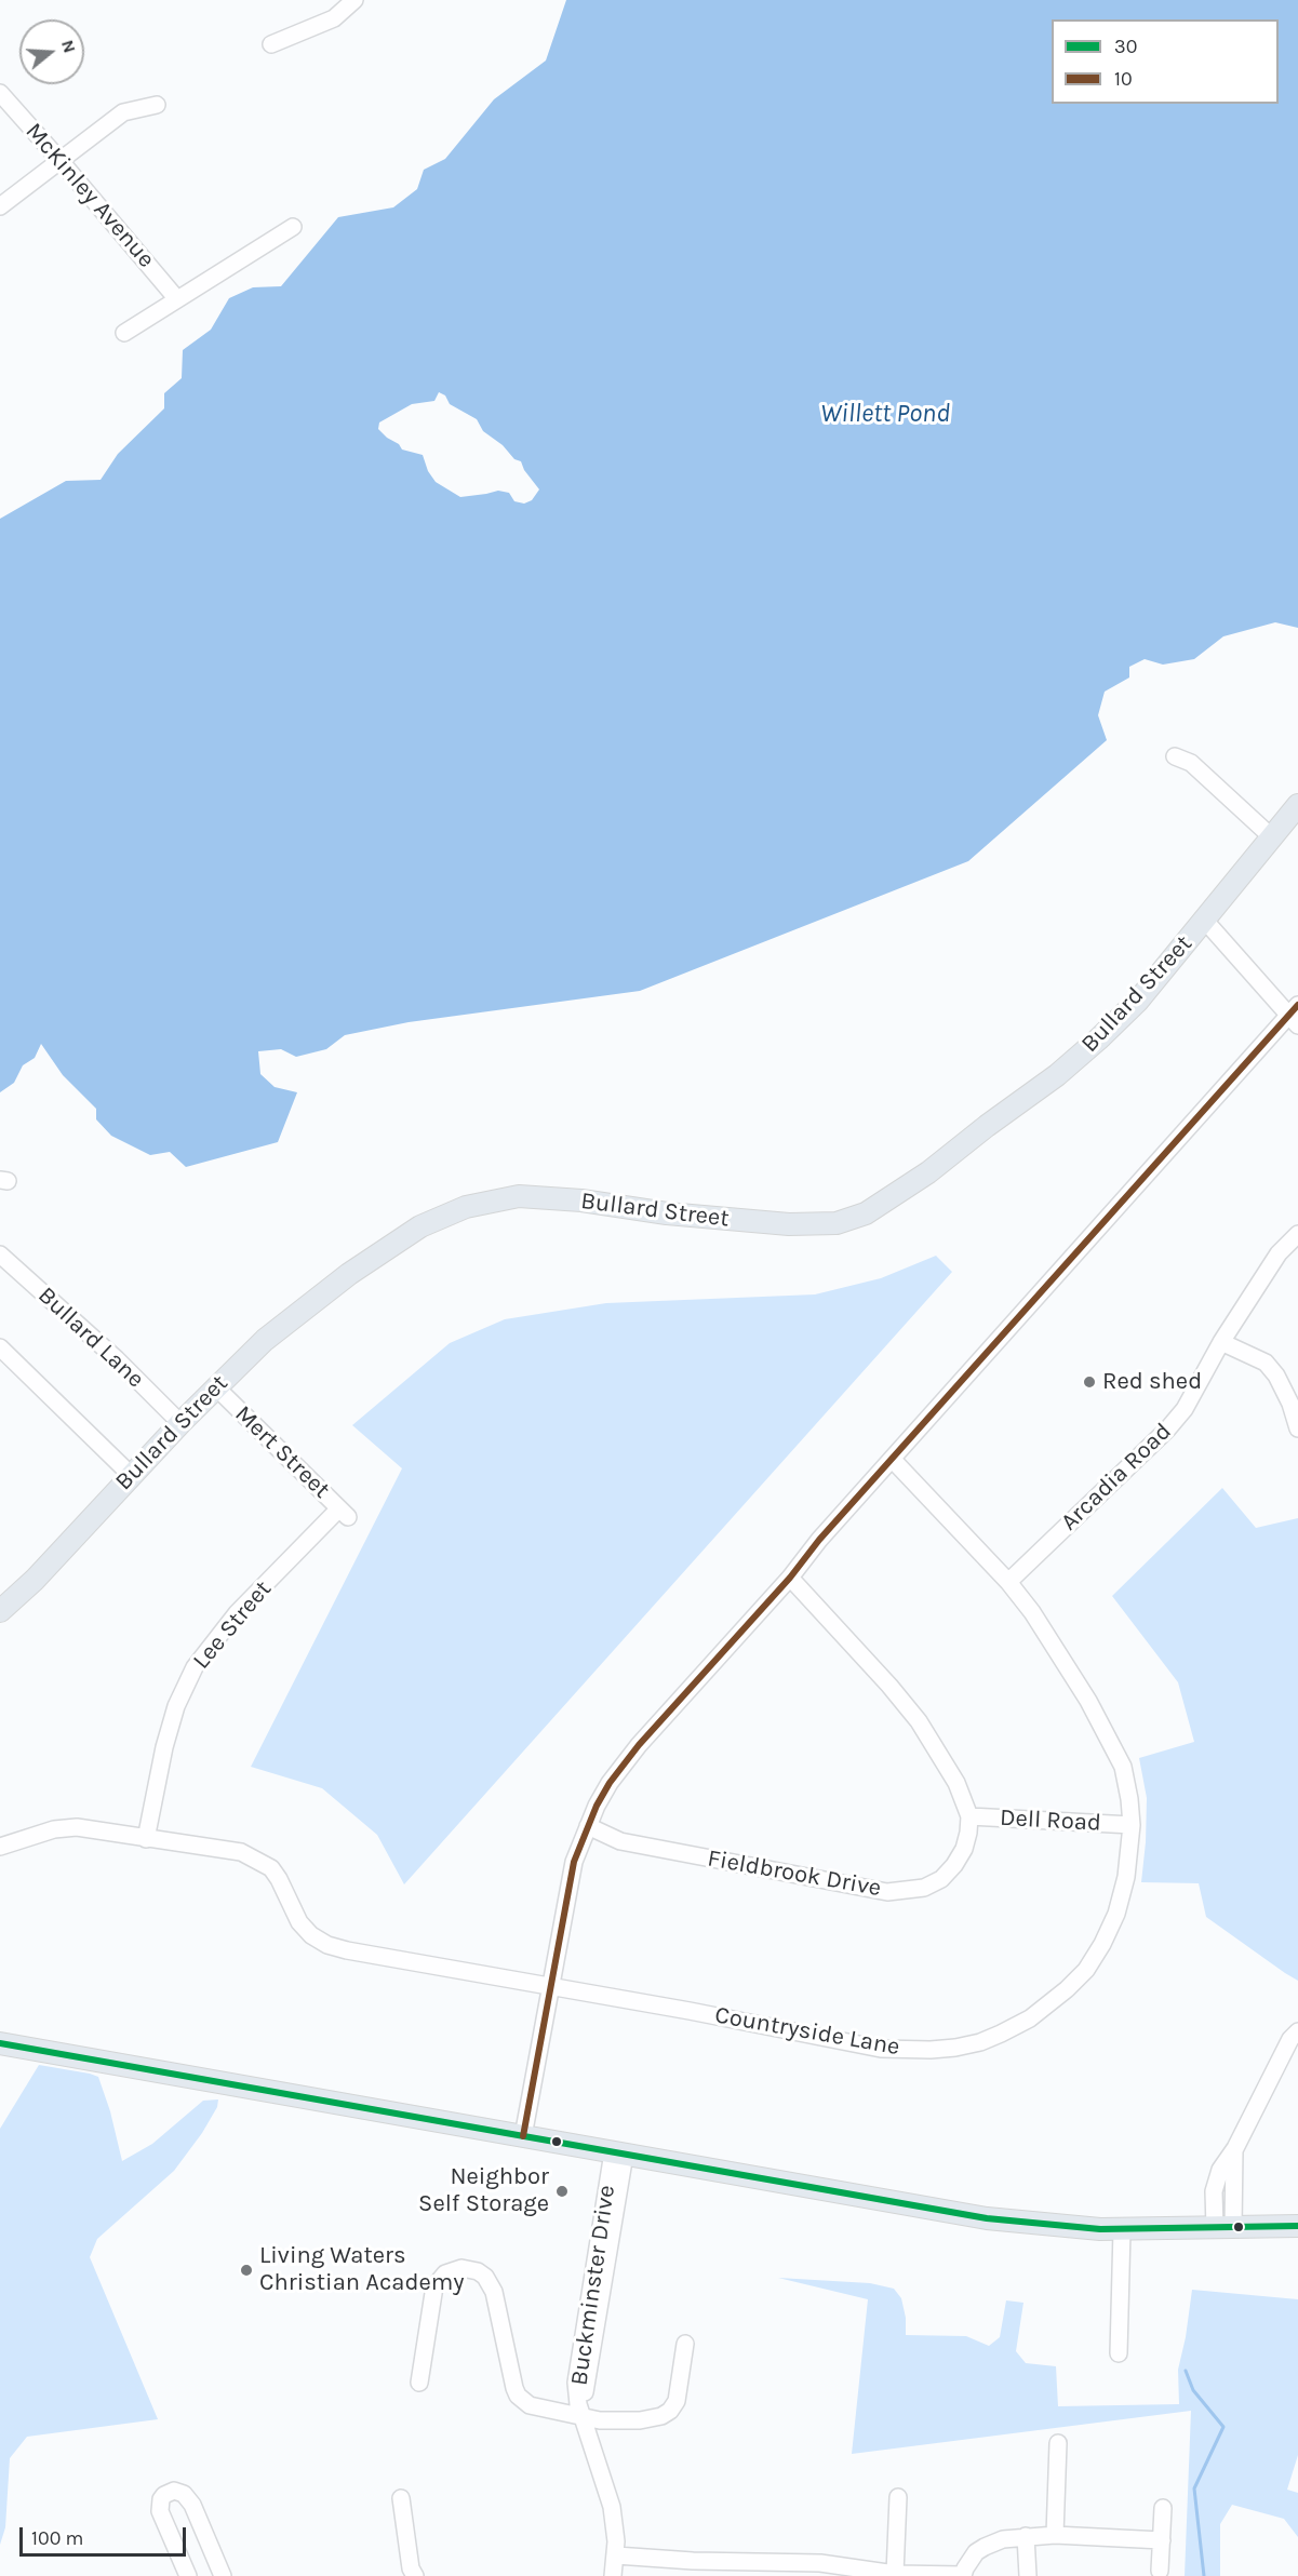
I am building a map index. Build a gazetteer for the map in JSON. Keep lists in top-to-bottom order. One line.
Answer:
{"streets":{"main road":["Bullard Street"],"street":["McKinley Avenue","Bullard Lane","Mert Street","Arcadia Road","Lee Street","Dell Road","Fieldbrook Drive","Countryside Lane","Buckminster Drive"]},"crossings":[["Bullard Street","Bullard Lane"],["Bullard Street","Mert Street"],["Mert Street","Lee Street"],["Arcadia Road","Countryside Lane"],["Lee Street","Countryside Lane"],["Dell Road","Fieldbrook Drive"],["Dell Road","Countryside Lane"]],"water":["Willett Pond"],"places":["Red shed","Neighbor Self Storage","Living Waters Christian Academy"],"lines":["transit line 10","transit line 30"],"legend":["30","10"],"scale_bar":"100 m","north":"right"}
